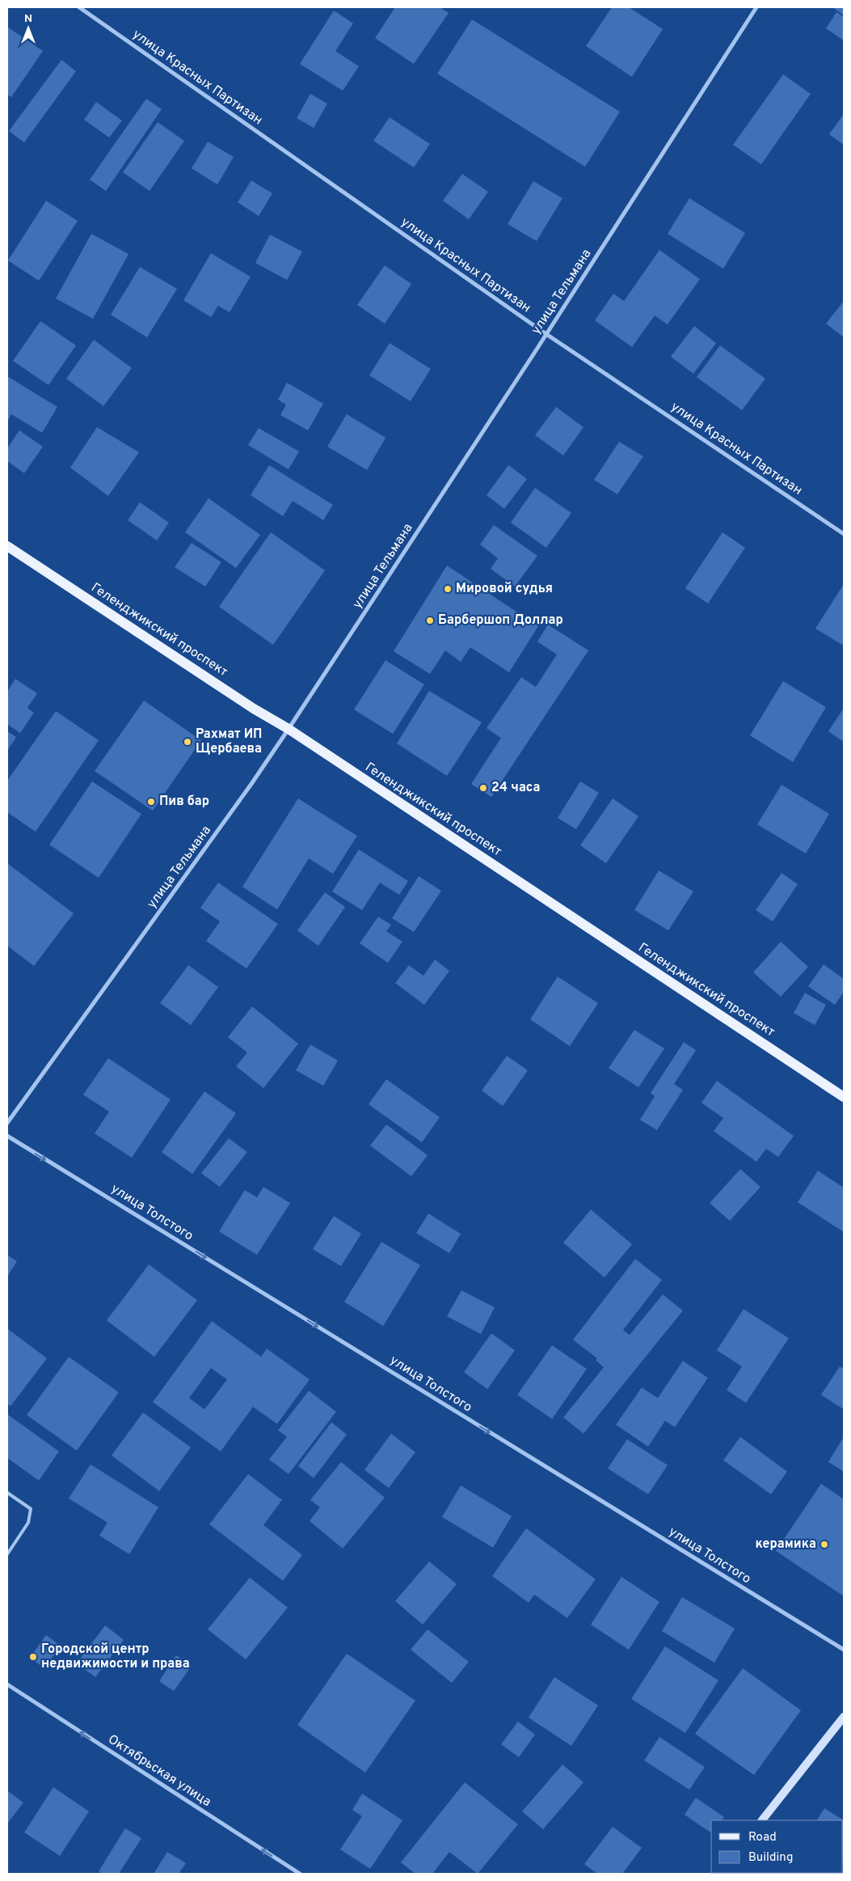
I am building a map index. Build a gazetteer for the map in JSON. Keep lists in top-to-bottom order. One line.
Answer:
{"streets":{"main road":["Геленджикский проспект"],"street":["улица Красных Партизан","улица Тельмана","улица Толстого","Октябрьская улица"]},"crossings":[["улица Красных Партизан","улица Тельмана"],["улица Тельмана","Геленджикский проспект"]],"one_way":["улица Толстого","Октябрьская улица"],"places":["Мировой судья","Барбершоп Доллар","Рахмат ИП Щербаева","24 часа","Пив бар","керамика","Городской центр недвижимости и права"],"legend":["Road","Building"],"north":"top"}
